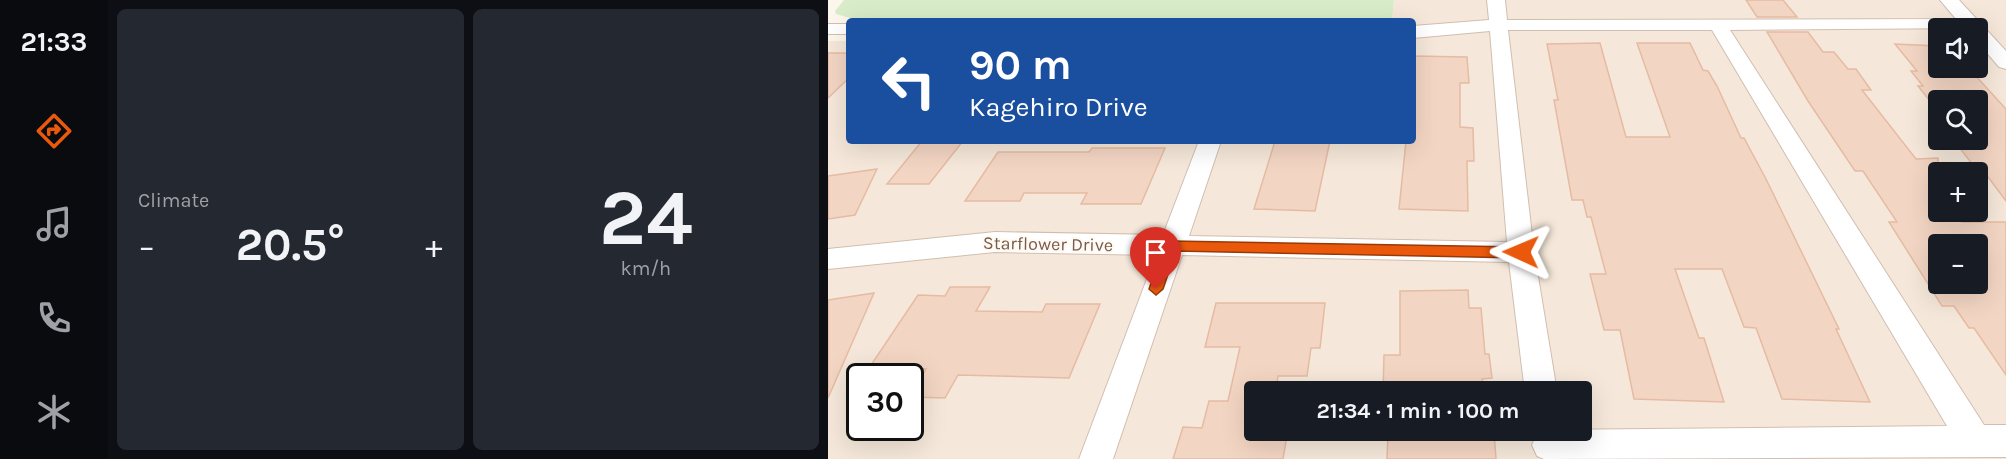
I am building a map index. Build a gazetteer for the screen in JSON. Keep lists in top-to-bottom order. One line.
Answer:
{"streets":{"street":["Starflower Drive"]},"page":{"tabs":"21:33","tile":["Climate",["24","km/h"]],"map_buttons":["+","−"],"turn":["90 m","Kagehiro Drive"],"heat":["−","20.5°","+"],"limit":"30","trip":"21:34 · 1 min · 100 m"}}
